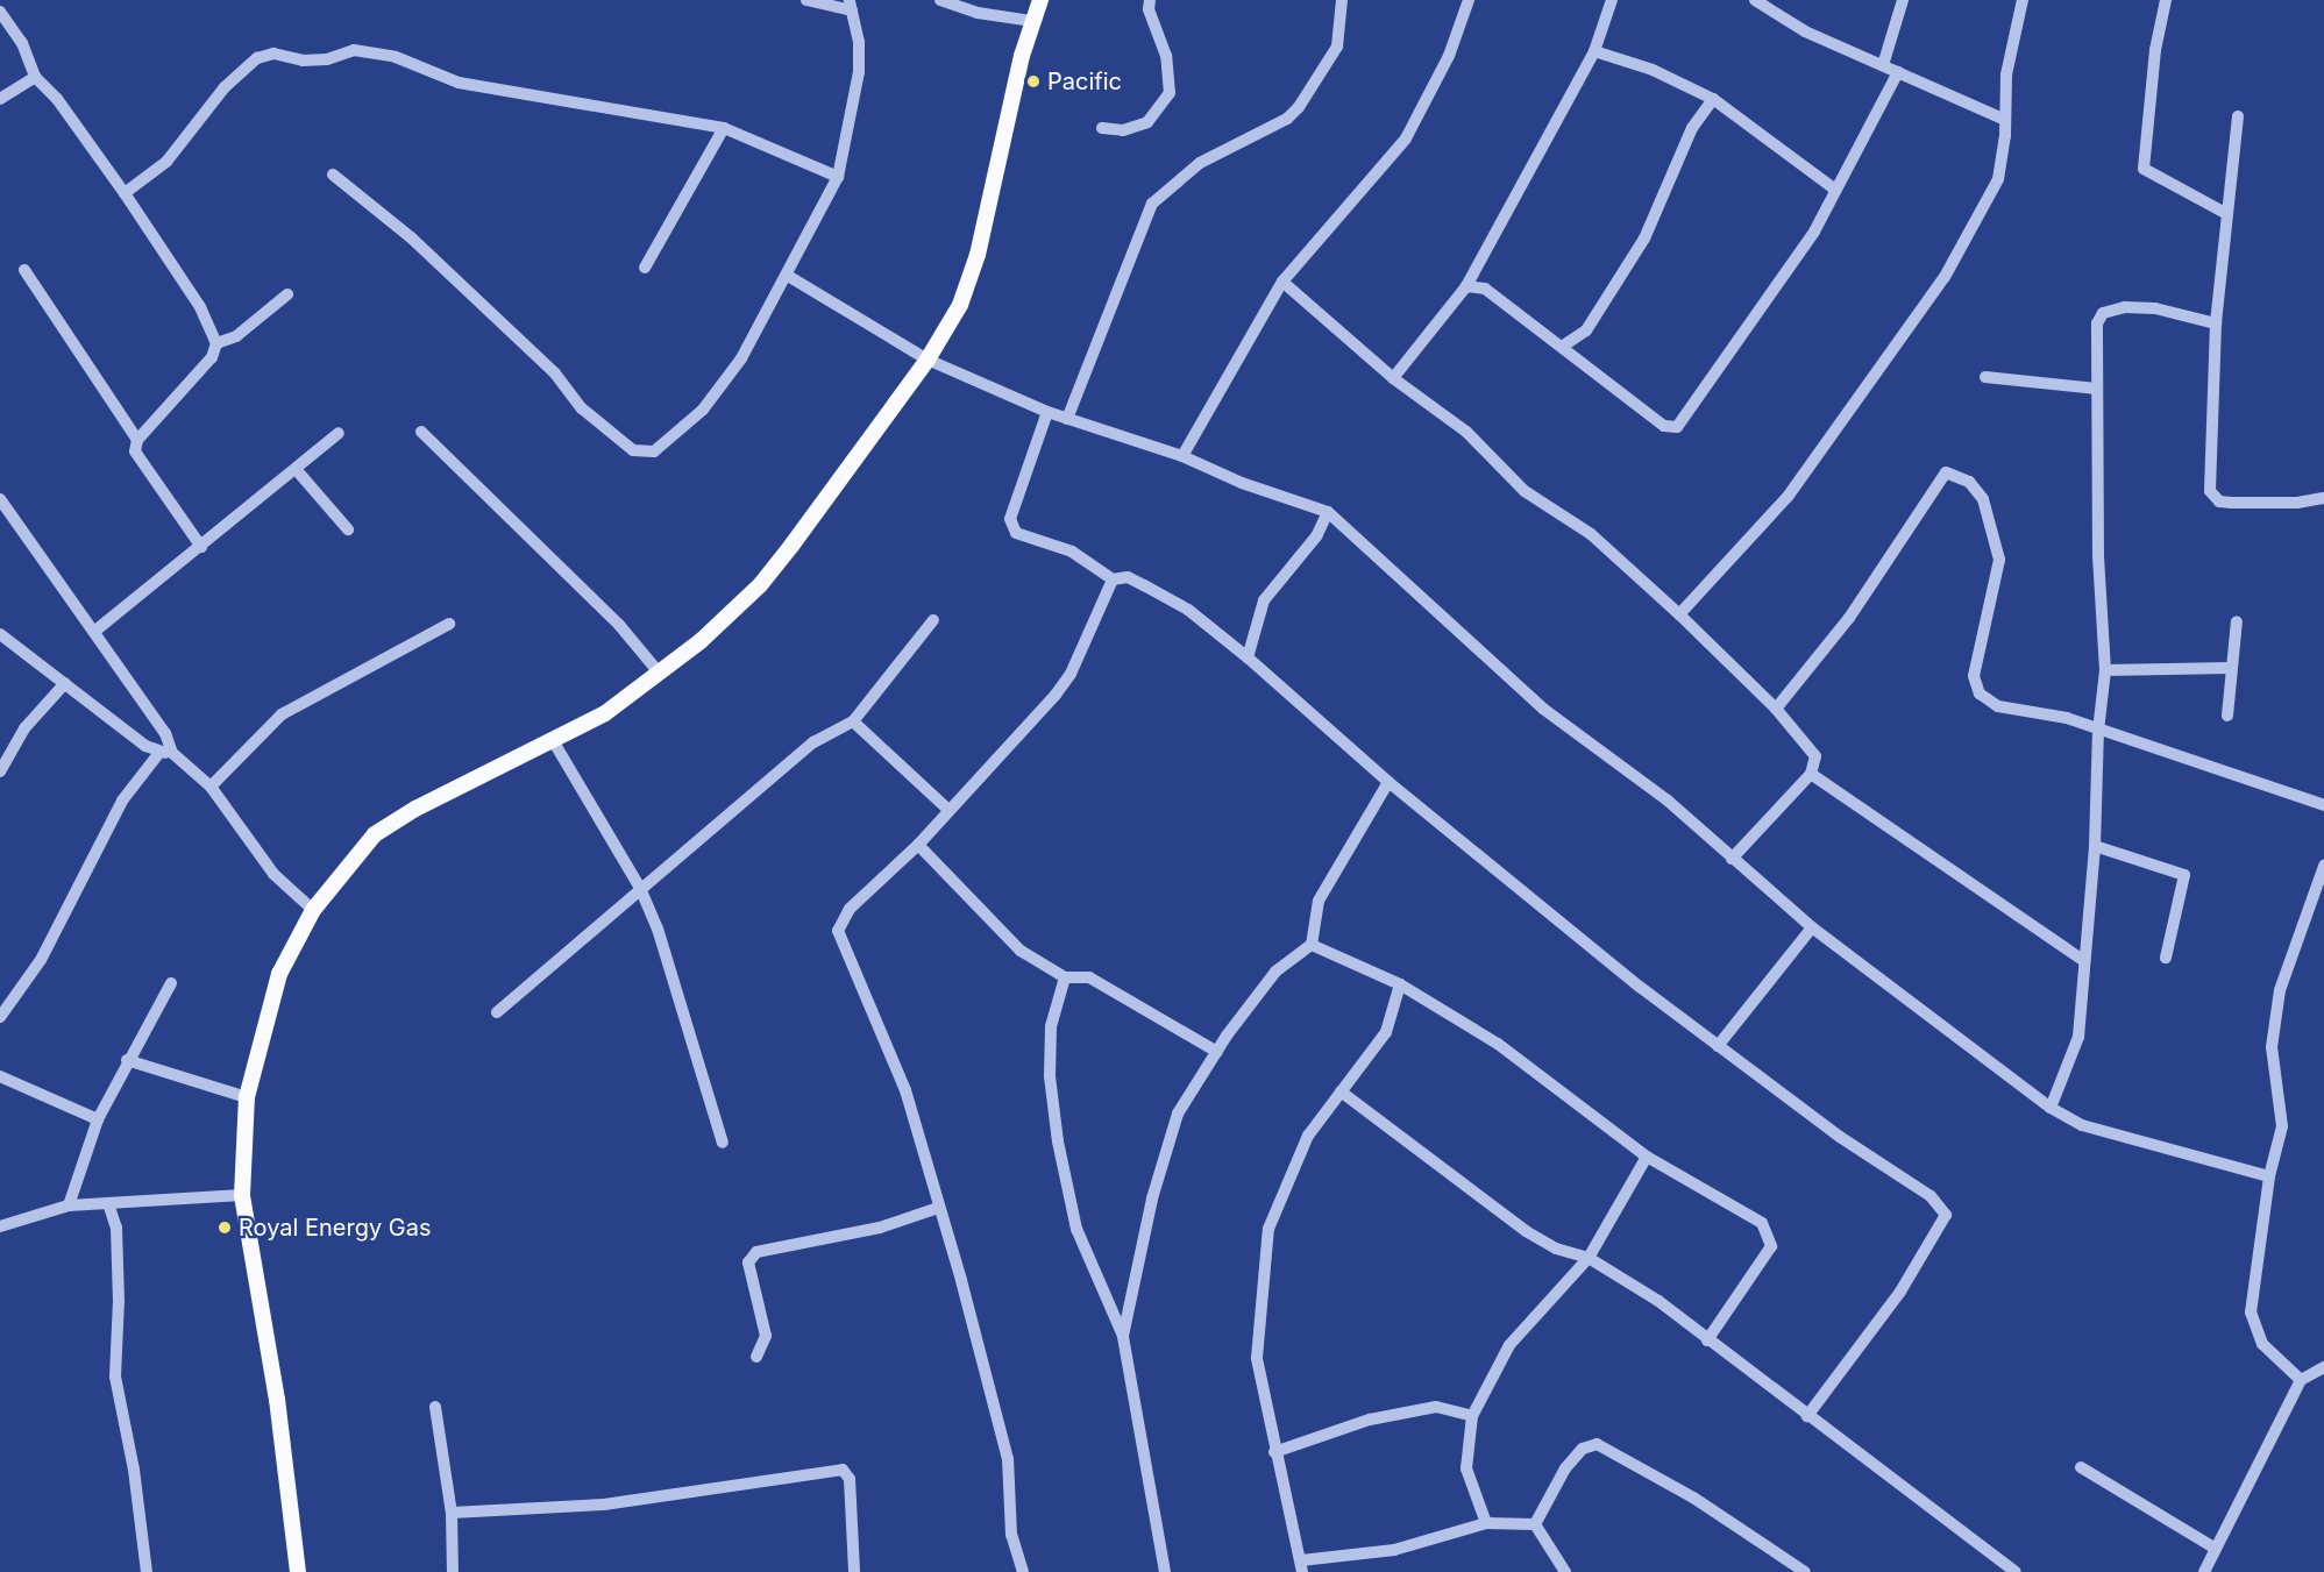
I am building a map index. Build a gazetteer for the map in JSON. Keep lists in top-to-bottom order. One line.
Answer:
{"places":["Pacific","Royal Energy Gas"]}
